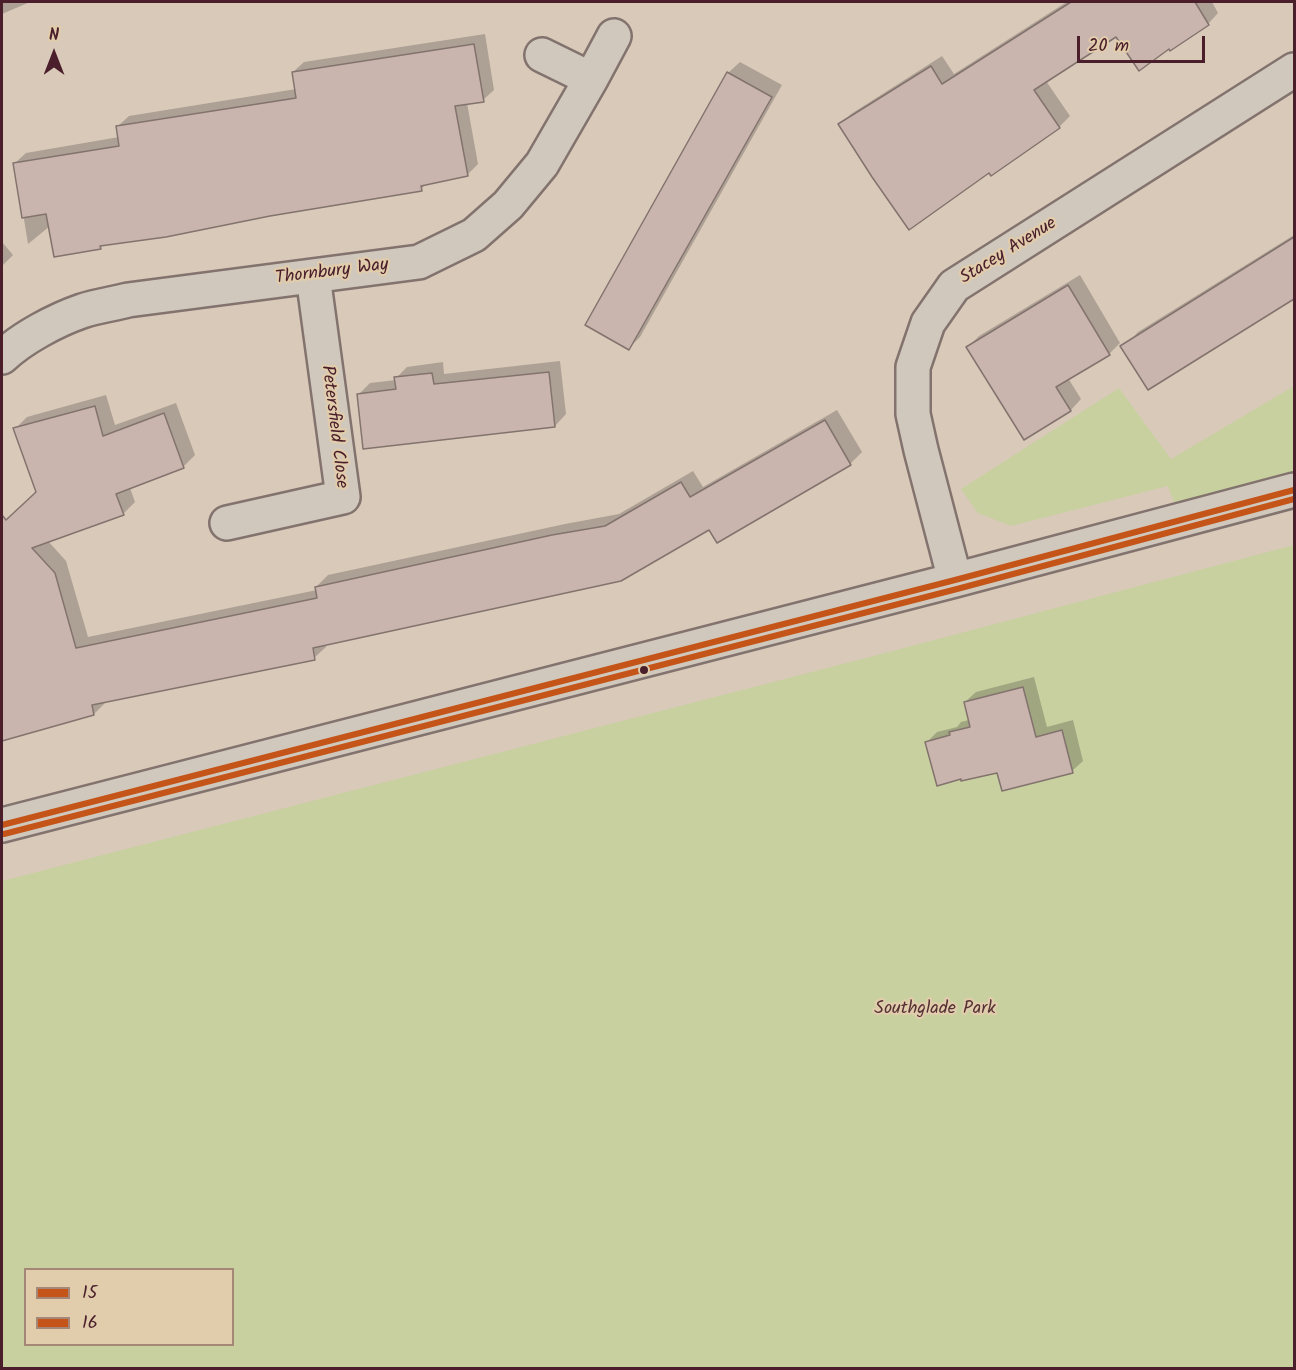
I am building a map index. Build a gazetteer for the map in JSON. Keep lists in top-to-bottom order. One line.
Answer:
{"streets":{"street":["Stacey Avenue","Thornbury Way","Petersfield Close"]},"crossings":[["Thornbury Way","Petersfield Close"]],"parks":["Southglade Park"],"lines":["transit line 15","transit line 16"],"legend":["15","16"],"scale_bar":"20 m","north":"top"}
